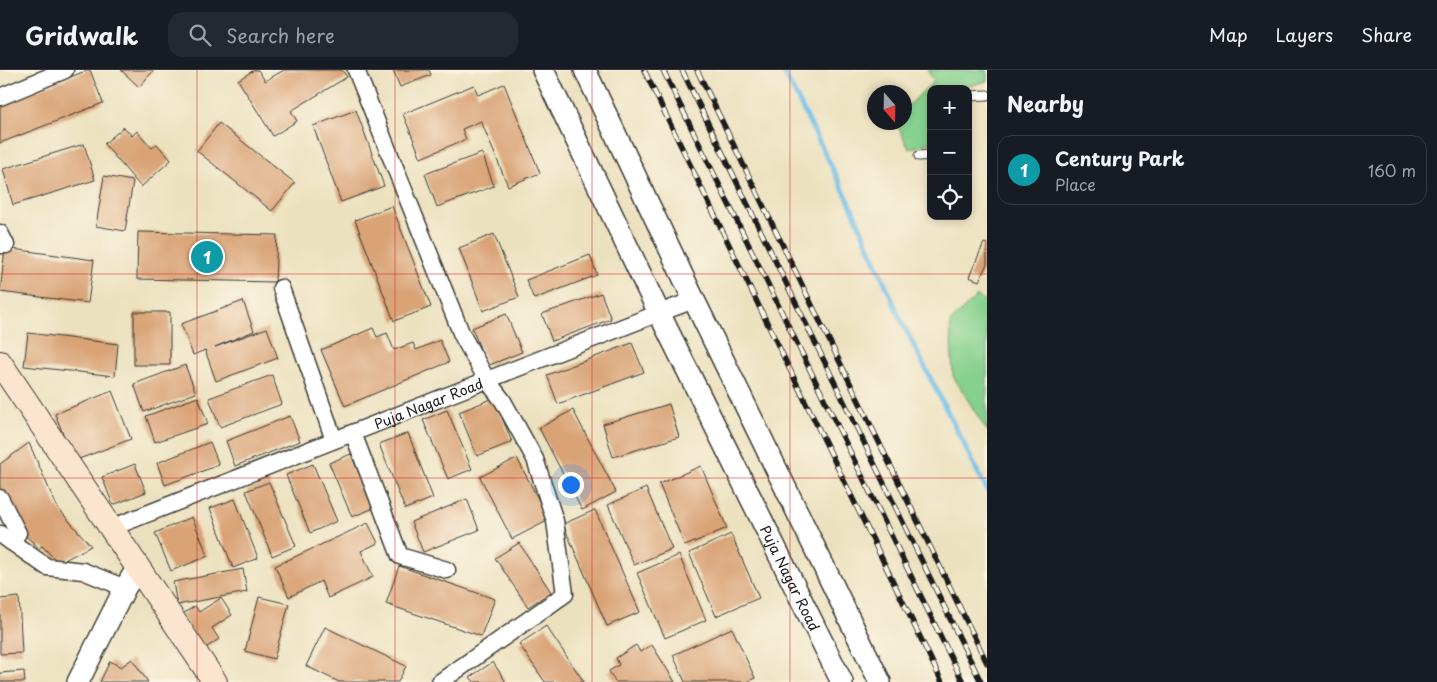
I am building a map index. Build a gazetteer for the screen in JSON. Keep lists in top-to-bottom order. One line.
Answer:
{"streets":{"street":["Puja Nagar Road"]},"north":"bottom","page":{"header":"Gridwalk","search":"Search here","nav":["Map","Layers","Share"],"heading":"Nearby","map_buttons":["+","−"],"list":[{"mark":"1","name":"Century Park","note":"Place","value":"160 m"}],"pins":"1"}}
